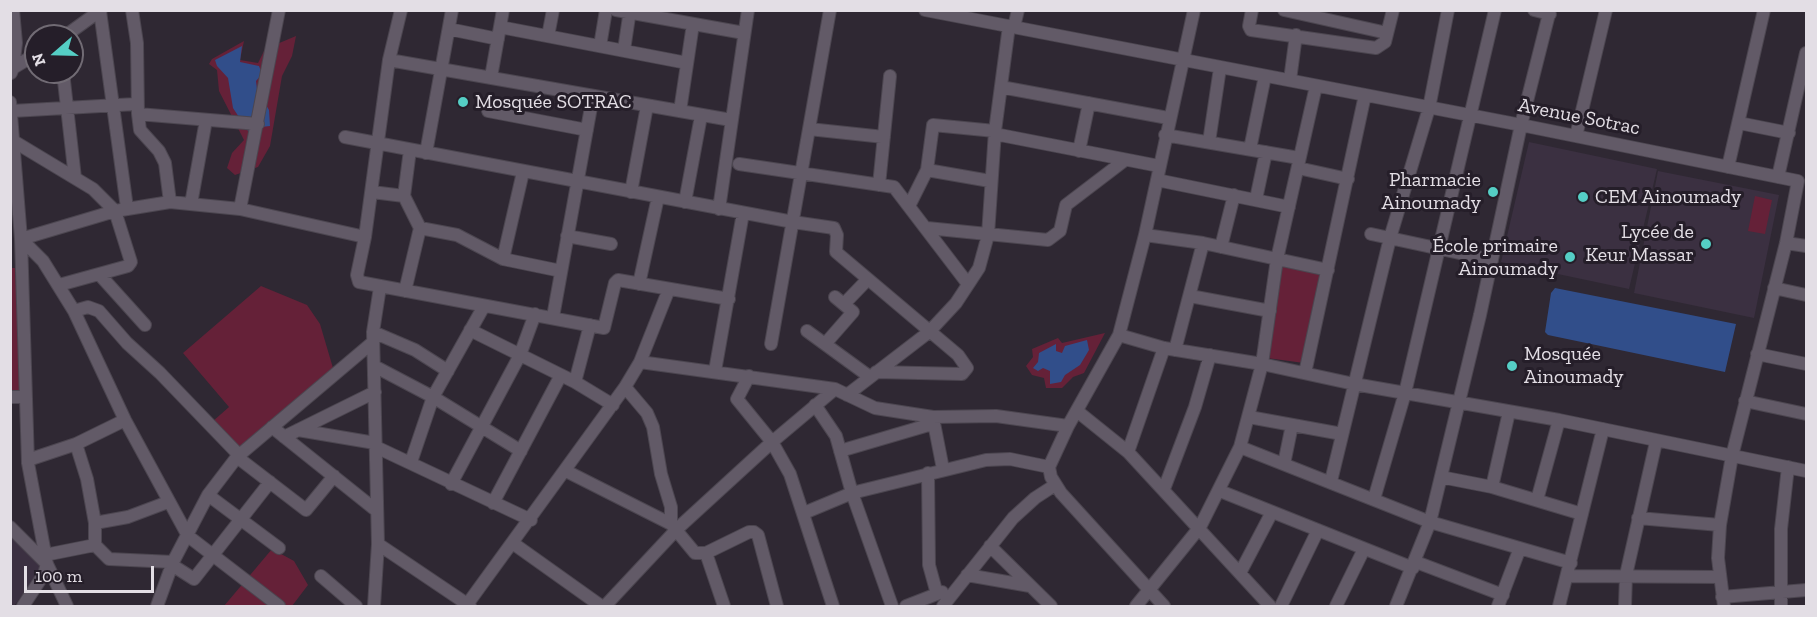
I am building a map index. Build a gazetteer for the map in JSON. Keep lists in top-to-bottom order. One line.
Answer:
{"streets":{"street":["Avenue Sotrac"]},"places":["Mosquée SOTRAC","Pharmacie Ainoumady","CEM Ainoumady","Lycée de Keur Massar","École primaire Ainoumady","Mosquée Ainoumady"],"scale_bar":"100 m","north":"left"}
